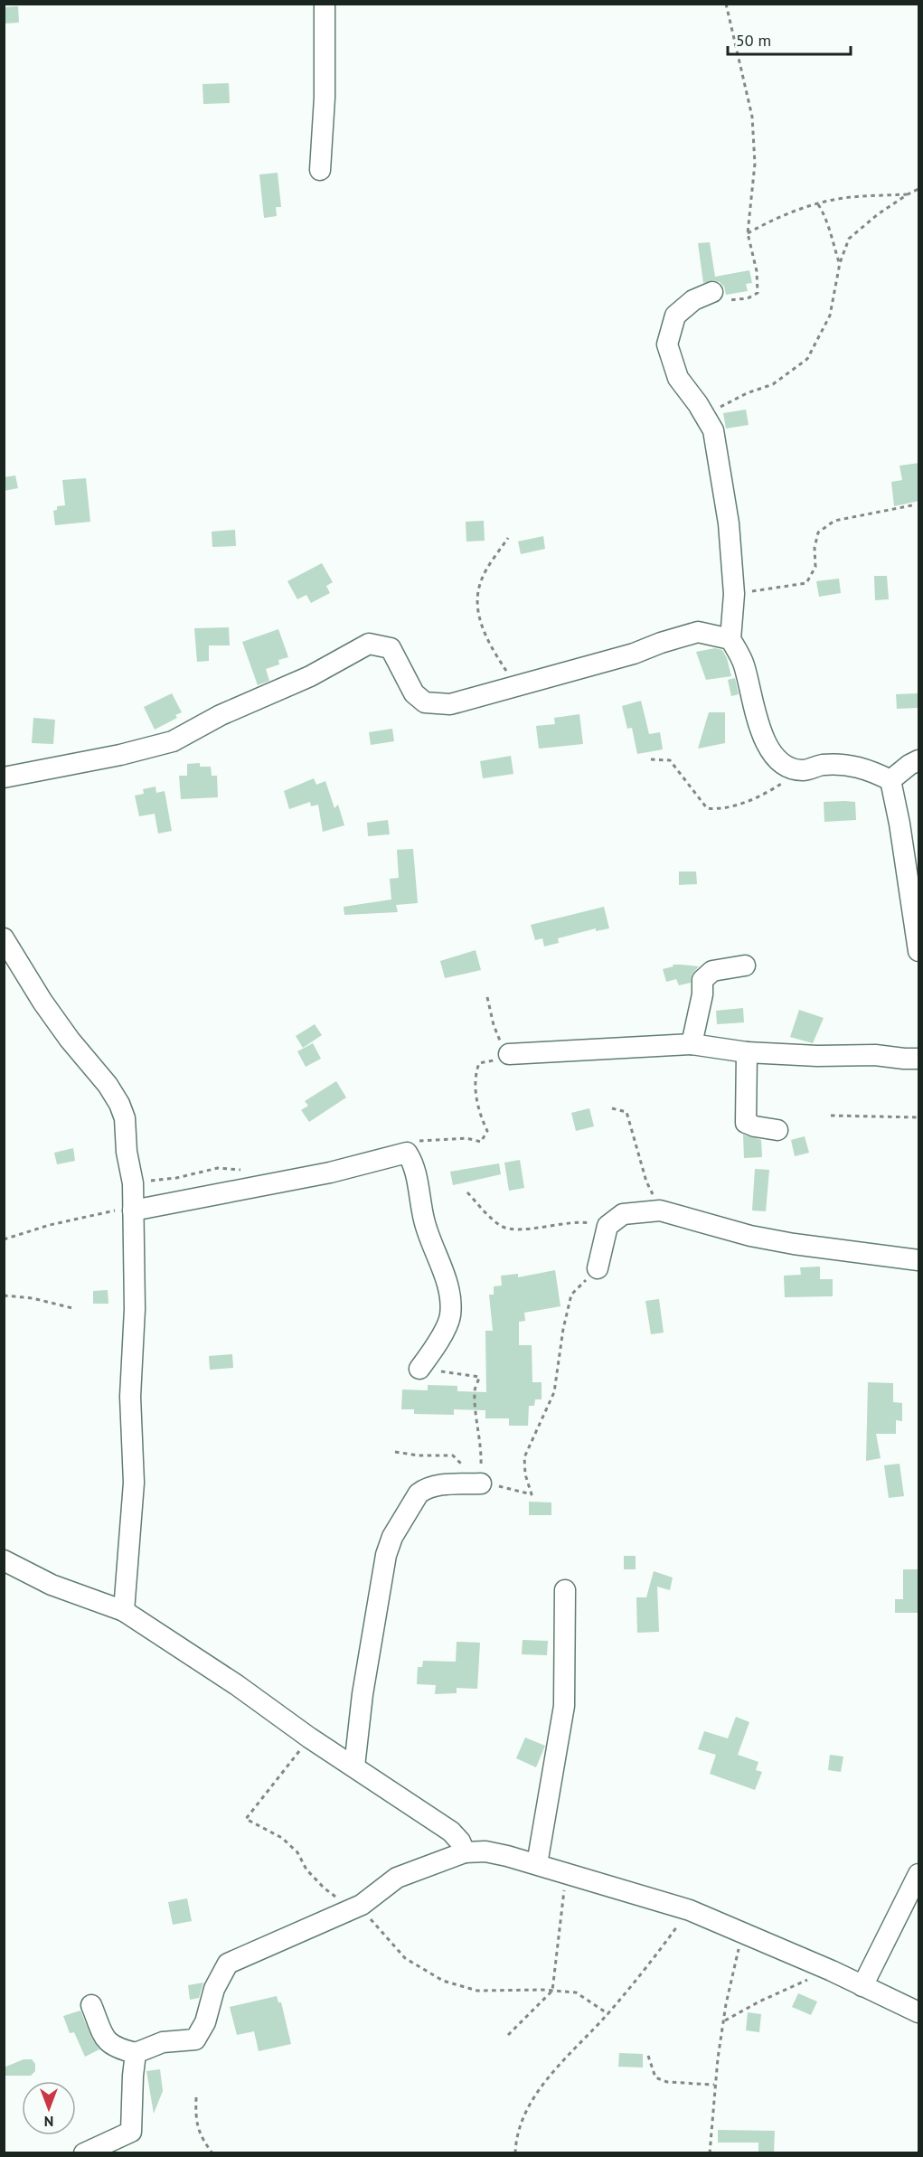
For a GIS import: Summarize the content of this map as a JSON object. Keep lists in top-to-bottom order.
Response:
{
  "scale_bar": "50 m",
  "north": "bottom"
}
